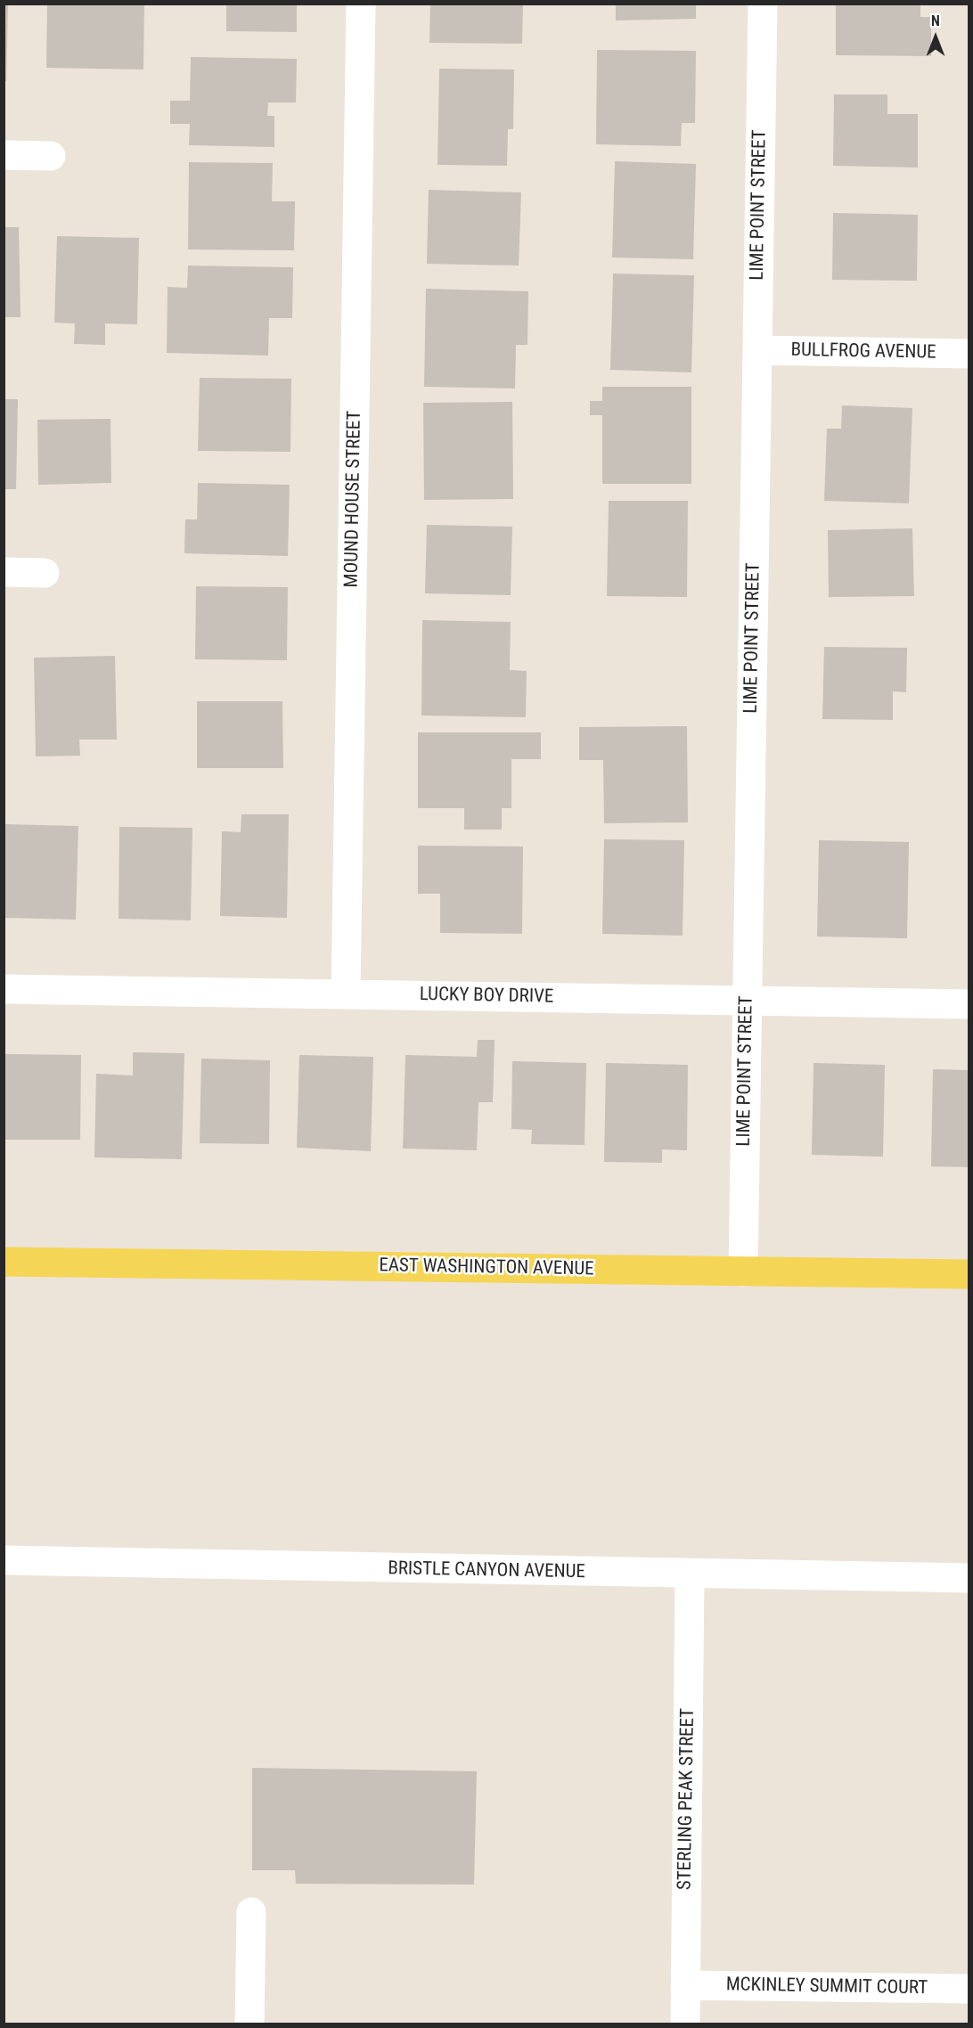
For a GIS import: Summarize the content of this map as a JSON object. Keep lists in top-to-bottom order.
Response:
{
  "streets": {
    "main road": ["EAST WASHINGTON AVENUE"],
    "street": [
      "LIME POINT STREET",
      "BULLFROG AVENUE",
      "MOUND HOUSE STREET",
      "LUCKY BOY DRIVE",
      "BRISTLE CANYON AVENUE",
      "STERLING PEAK STREET",
      "MCKINLEY SUMMIT COURT"
    ]
  },
  "crossings": [
    ["LIME POINT STREET", "BULLFROG AVENUE"],
    ["LIME POINT STREET", "LUCKY BOY DRIVE"],
    ["LIME POINT STREET", "EAST WASHINGTON AVENUE"],
    ["MOUND HOUSE STREET", "LUCKY BOY DRIVE"],
    ["BRISTLE CANYON AVENUE", "STERLING PEAK STREET"],
    ["STERLING PEAK STREET", "MCKINLEY SUMMIT COURT"]
  ],
  "north": "top"
}
